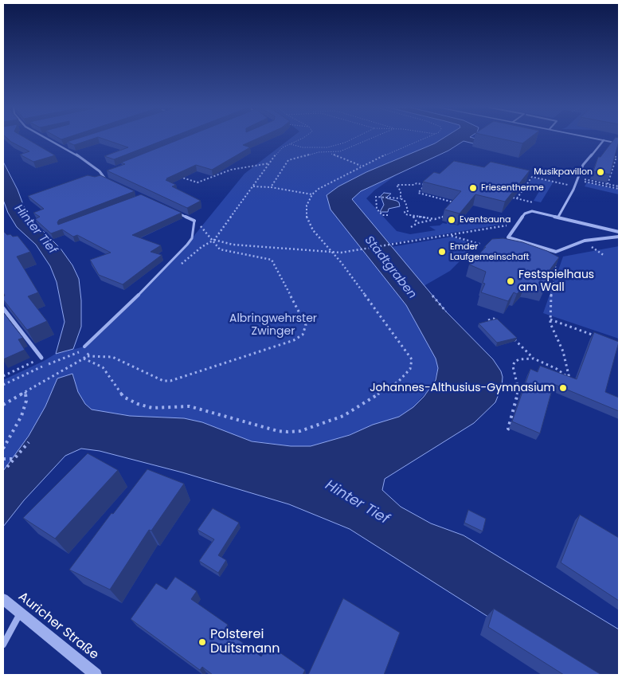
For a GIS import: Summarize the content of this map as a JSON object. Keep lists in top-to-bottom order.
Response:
{
  "streets": {
    "street": ["Auricher Straße"]
  },
  "water": ["Hinter Tief", "Stadtgraben"],
  "parks": ["Albringwehrster Zwinger"],
  "places": [
    "Musikpavillon",
    "Friesentherme",
    "Eventsauna",
    "Emder Laufgemeinschaft",
    "Festspielhaus am Wall",
    "Johannes-Althusius-Gymnasium",
    "Polsterei Duitsmann"
  ]
}
